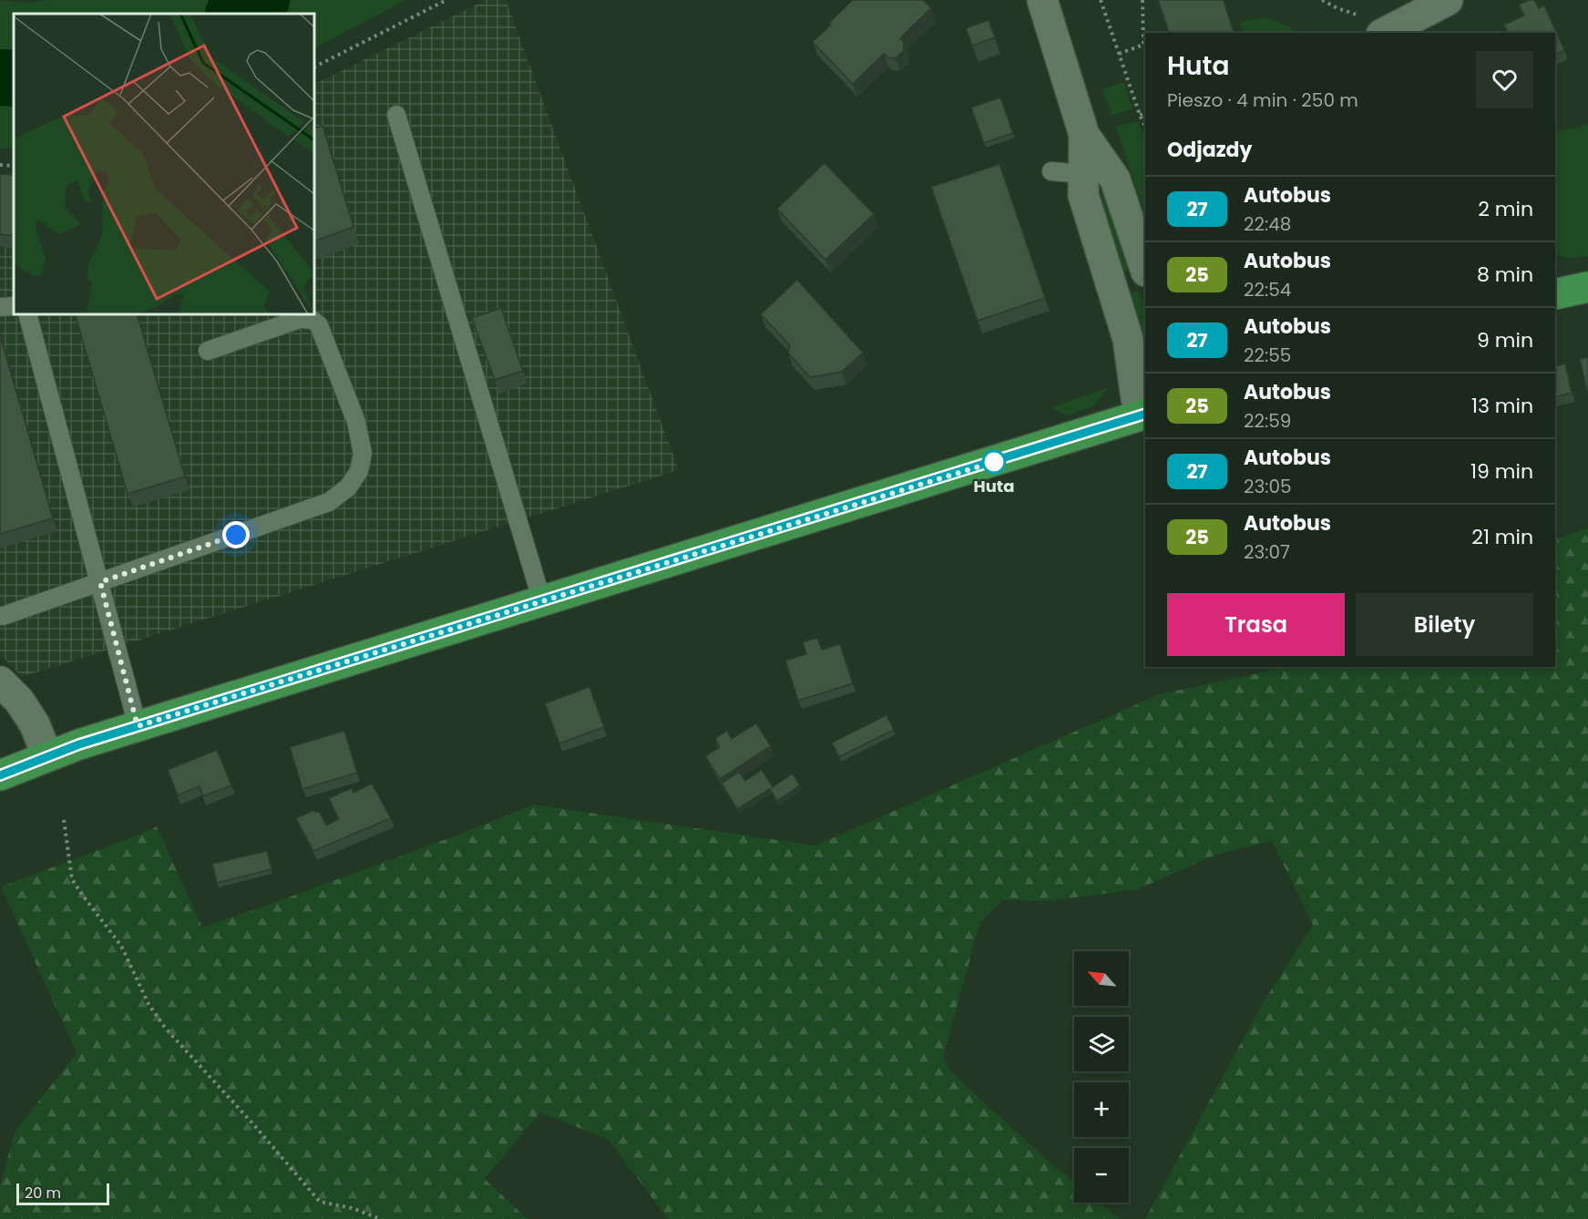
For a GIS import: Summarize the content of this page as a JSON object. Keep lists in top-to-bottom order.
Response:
{
  "places": ["Huta"],
  "lines": ["bus line 27"],
  "scale_bar": "20 m",
  "north": "top left",
  "page": {
    "heading": [
      ["Huta", "Pieszo · 4 min · 250 m"],
      "Odjazdy"
    ],
    "list": [
      {
        "mark": "27",
        "name": "Autobus",
        "note": "22:48",
        "value": "2 min"
      },
      {
        "mark": "25",
        "name": "Autobus",
        "note": "22:54",
        "value": "8 min"
      },
      {
        "mark": "27",
        "name": "Autobus",
        "note": "22:55",
        "value": "9 min"
      },
      {
        "mark": "25",
        "name": "Autobus",
        "note": "22:59",
        "value": "13 min"
      },
      {
        "mark": "27",
        "name": "Autobus",
        "note": "23:05",
        "value": "19 min"
      },
      {
        "mark": "25",
        "name": "Autobus",
        "note": "23:07",
        "value": "21 min"
      }
    ],
    "buttons": ["Trasa", "Bilety"],
    "map_buttons": ["+", "−"],
    "scale": "20 m"
  }
}
